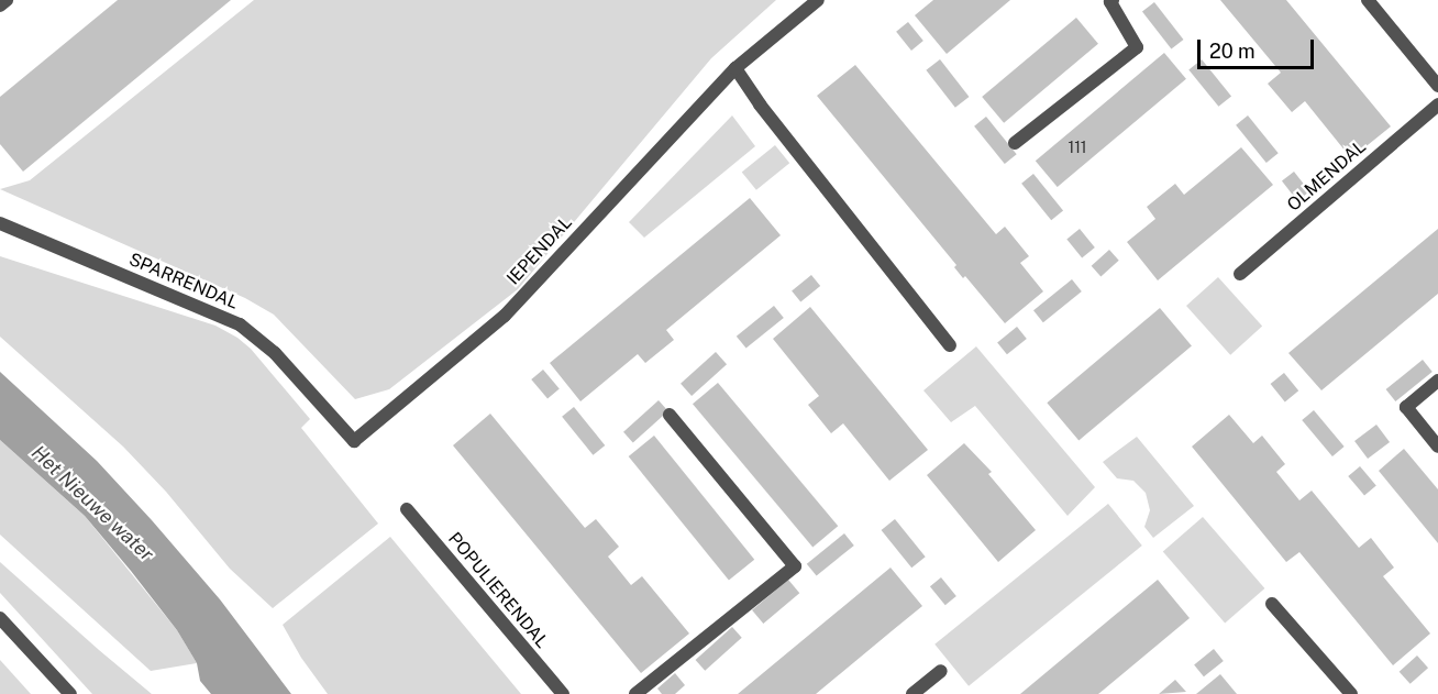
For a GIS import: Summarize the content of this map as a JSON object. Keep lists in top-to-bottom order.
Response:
{
  "streets": {
    "street": [
      "OLMENDAL",
      "IEPENDAL",
      "SPARRENDAL",
      "POPULIERENDAL"
    ]
  },
  "crossings": [
    ["IEPENDAL", "SPARRENDAL"]
  ],
  "water": ["Het Nieuwe water"],
  "house_numbers": ["111"],
  "scale_bar": "20 m"
}
